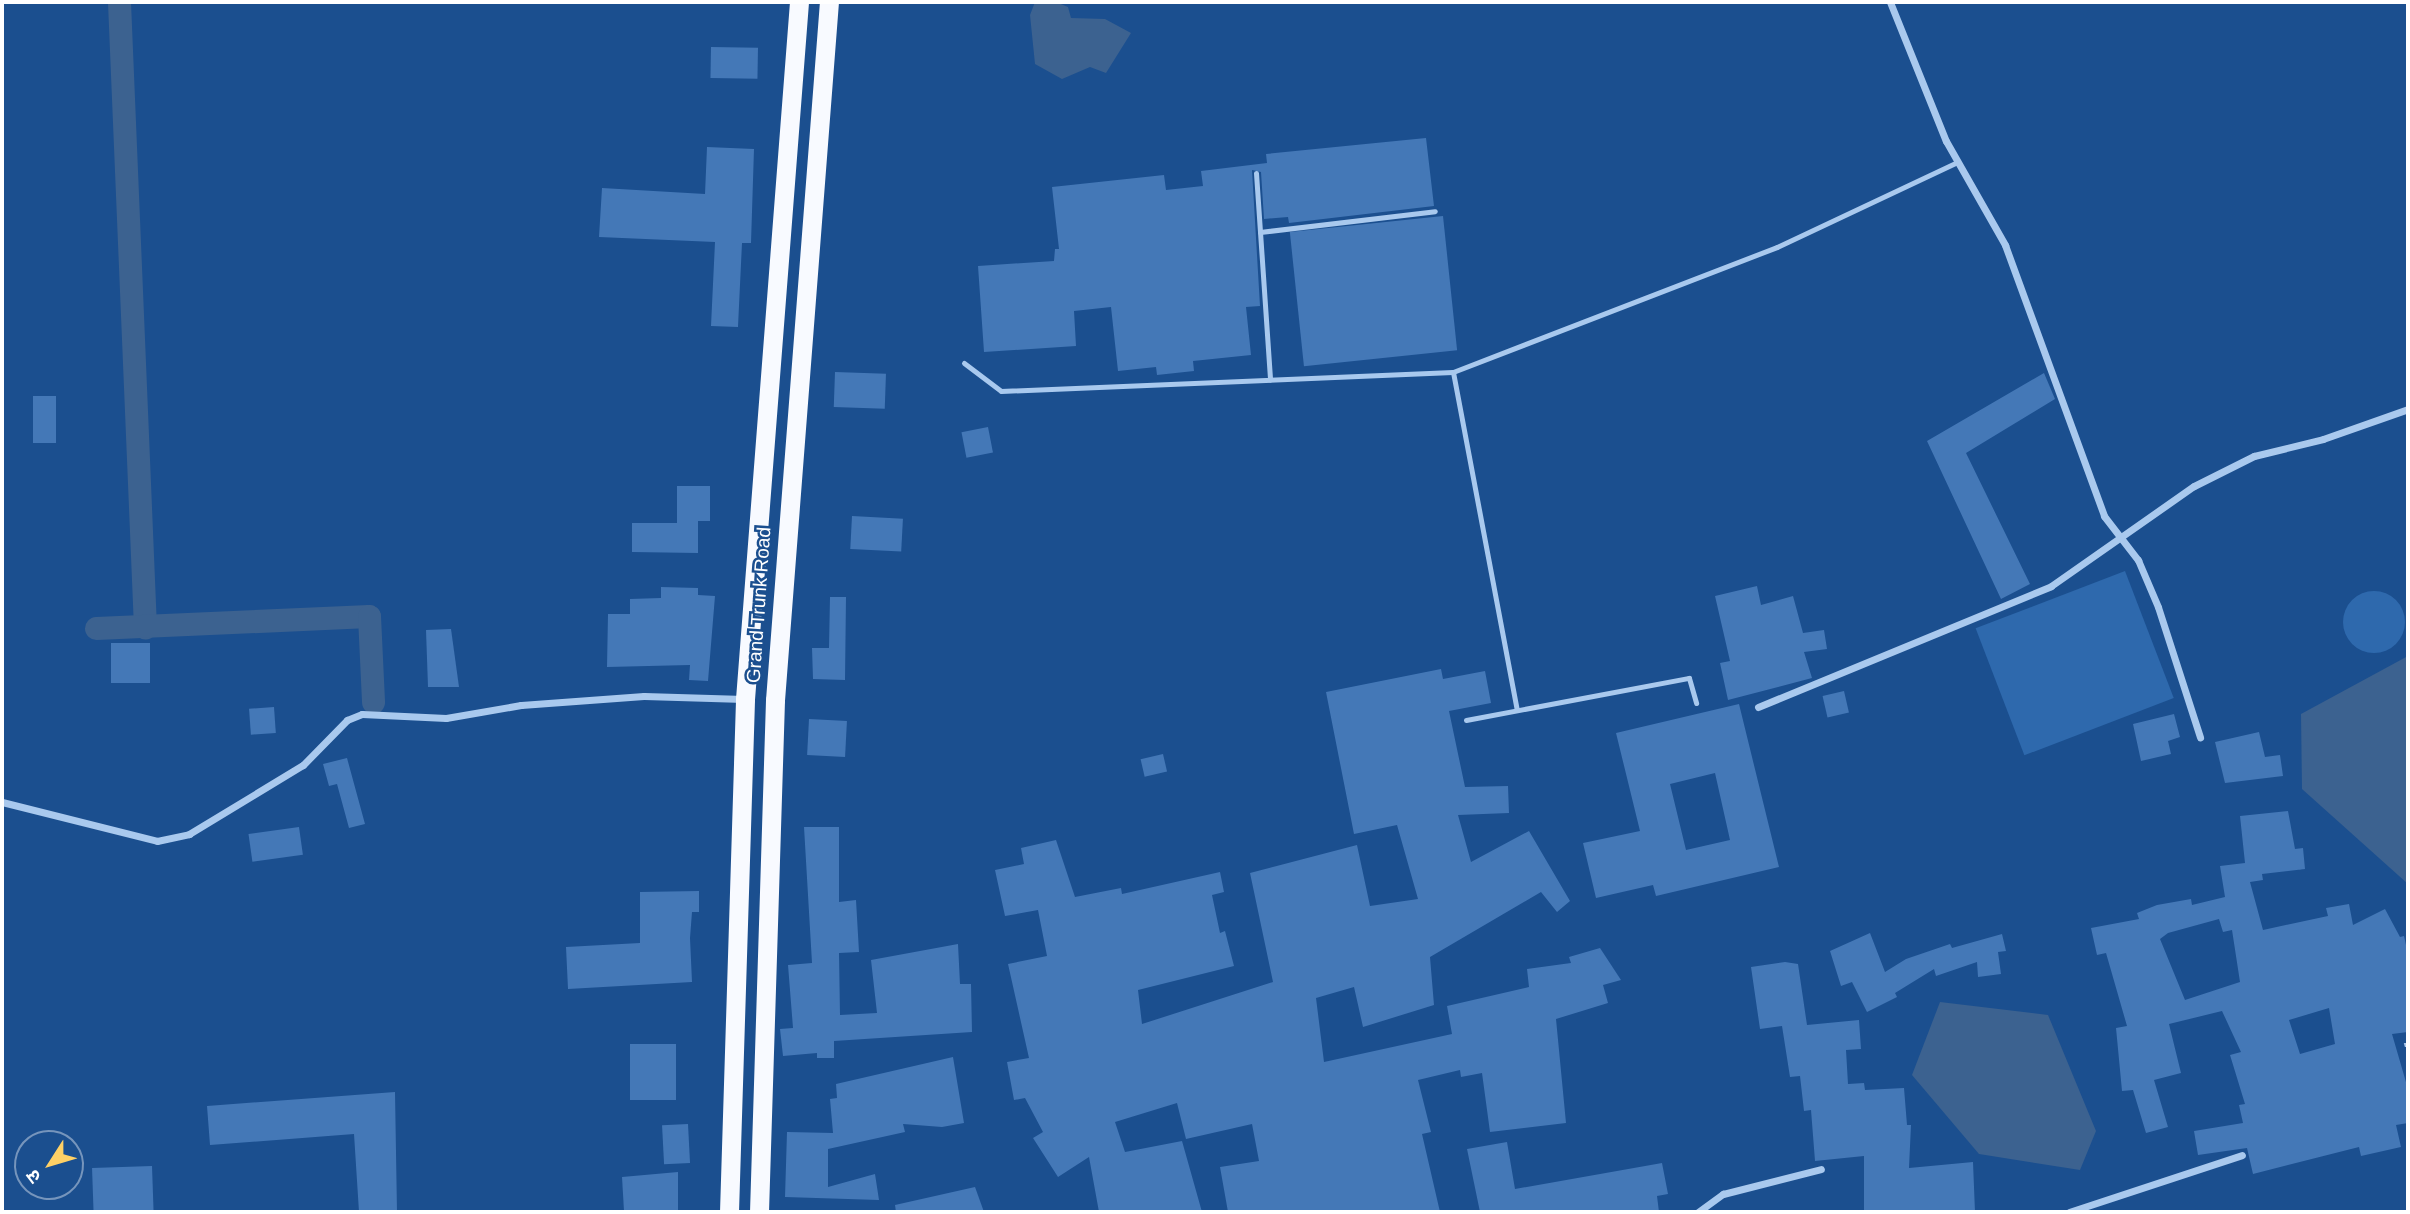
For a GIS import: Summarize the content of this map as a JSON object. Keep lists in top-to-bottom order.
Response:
{
  "streets": {
    "highway": ["Grand Trunk Road"]
  },
  "north": "bottom left"
}
